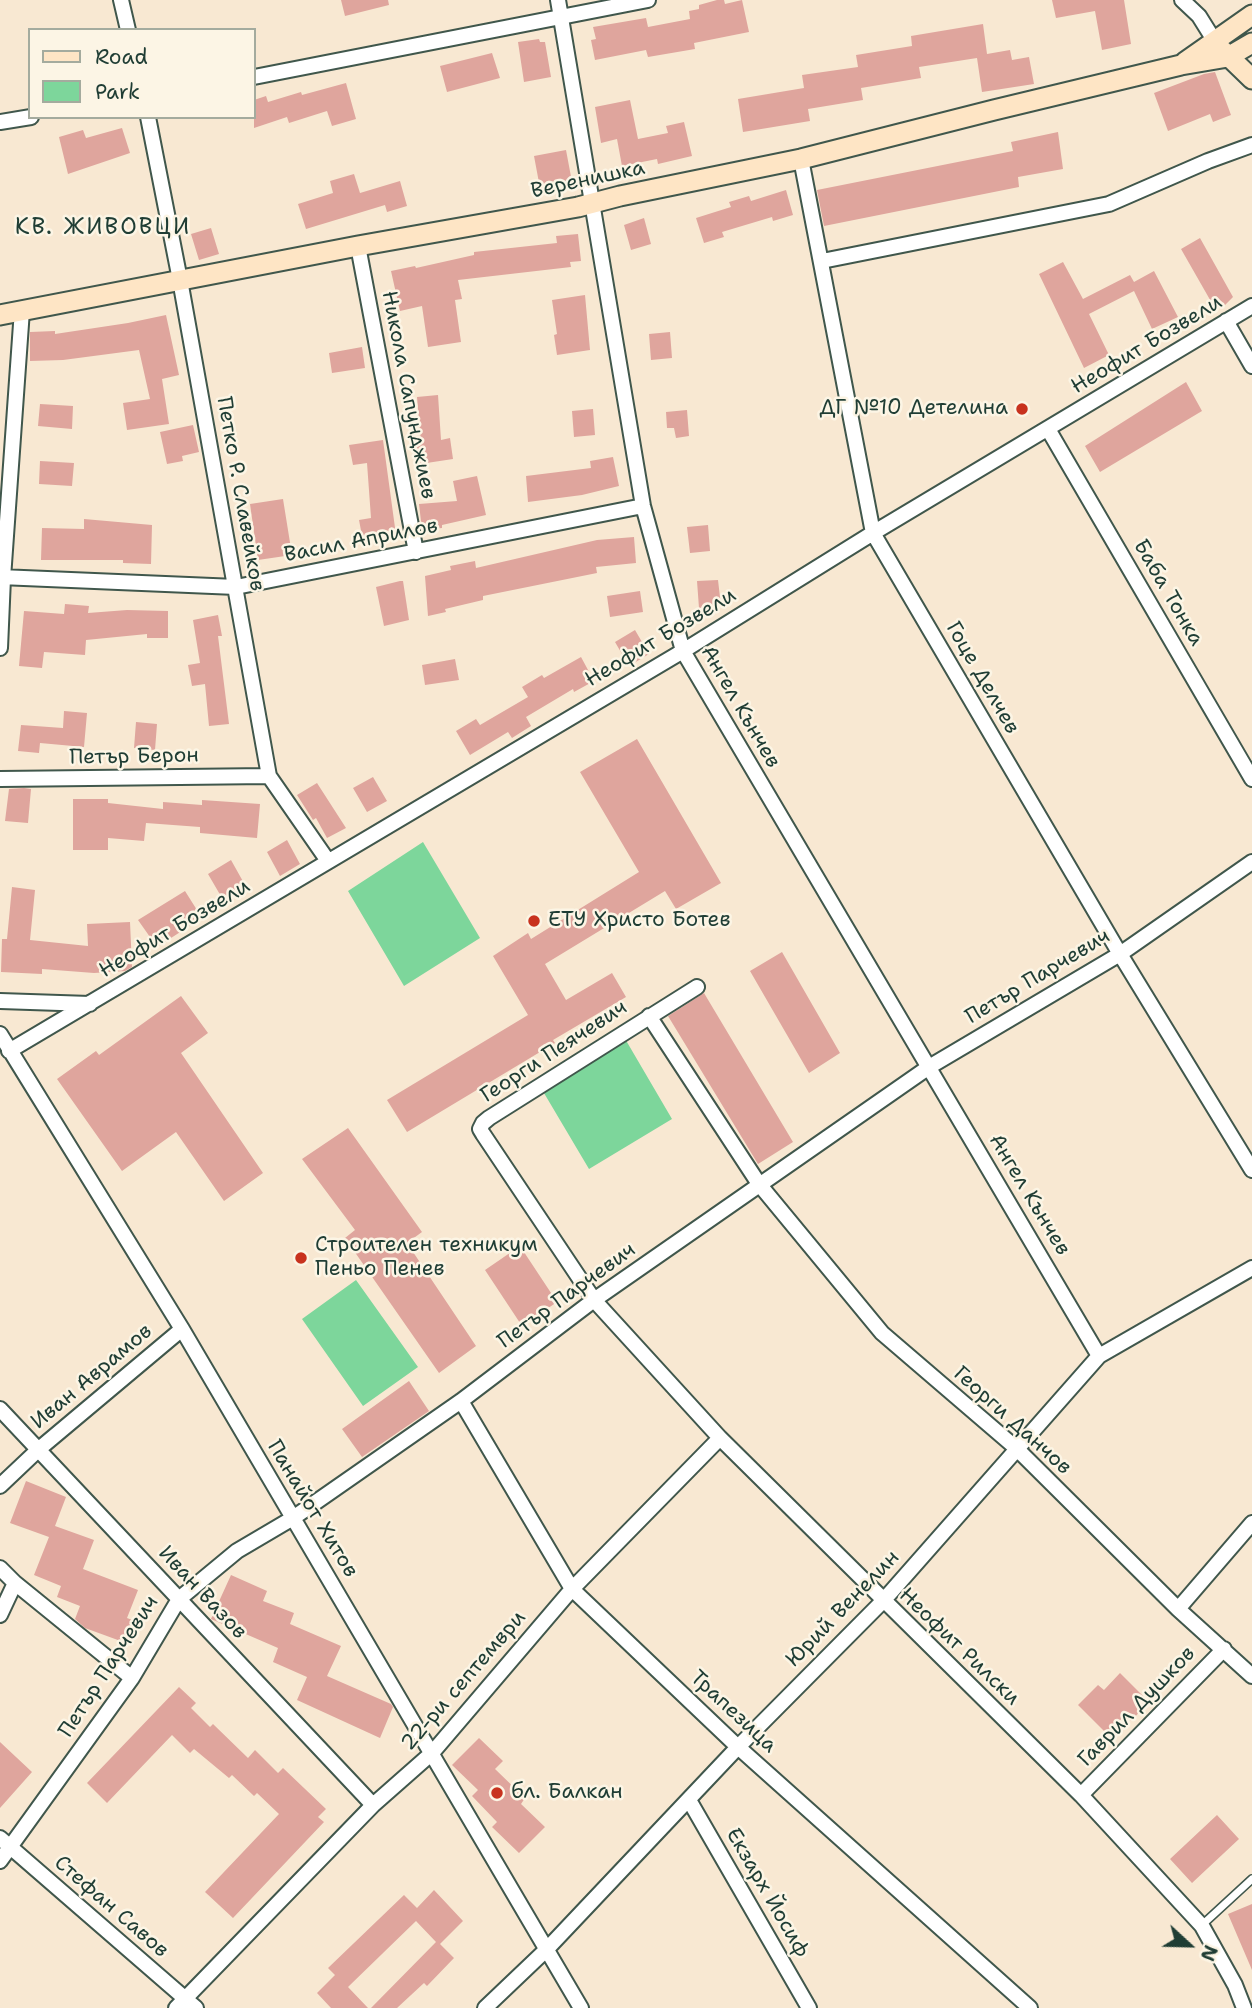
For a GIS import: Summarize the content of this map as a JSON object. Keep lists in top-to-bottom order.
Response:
{
  "streets": {
    "main road": ["Веренишка"],
    "street": [
      "Неофит Бозвели",
      "Никола Сапунджиев",
      "Петко Р. Славейков",
      "Васил Априлов",
      "Баба Тонка",
      "Гоце Делчев",
      "Ангел Кънчев",
      "Петър Берон",
      "Петър Парчевич",
      "Георги Пеячевич",
      "Иван Аврамов",
      "Георги Данчов",
      "Панайот Хитов",
      "Иван Вазов",
      "Юрий Венелин",
      "Неофит Рилски",
      "22-ри септември",
      "Гаврил Душков",
      "Трапезица",
      "Екзарх Йосиф",
      "Стефан Савов"
    ]
  },
  "crossings": [
    ["Веренишка", "Никола Сапунджиев"],
    ["Веренишка", "Петко Р. Славейков"],
    ["Веренишка", "Гоце Делчев"],
    ["Веренишка", "Ангел Кънчев"],
    ["Неофит Бозвели", "Петко Р. Славейков"],
    ["Неофит Бозвели", "Баба Тонка"],
    ["Неофит Бозвели", "Гоце Делчев"],
    ["Неофит Бозвели", "Ангел Кънчев"],
    ["Неофит Бозвели", "Панайот Хитов"],
    ["Никола Сапунджиев", "Васил Априлов"],
    ["Петко Р. Славейков", "Васил Априлов"],
    ["Петко Р. Славейков", "Петър Берон"],
    ["Васил Априлов", "Ангел Кънчев"],
    ["Гоце Делчев", "Петър Парчевич"],
    ["Ангел Кънчев", "Петър Парчевич"],
    ["Ангел Кънчев", "Юрий Венелин"],
    ["Петър Парчевич", "Георги Пеячевич"],
    ["Петър Парчевич", "Георги Данчов"],
    ["Петър Парчевич", "Панайот Хитов"],
    ["Петър Парчевич", "Иван Вазов"],
    ["Петър Парчевич", "Неофит Рилски"],
    ["Петър Парчевич", "Трапезица"],
    ["Петър Парчевич", "Стефан Савов"],
    ["Георги Пеячевич", "Георги Данчов"],
    ["Георги Пеячевич", "Неофит Рилски"],
    ["Иван Аврамов", "Панайот Хитов"],
    ["Иван Аврамов", "Иван Вазов"],
    ["Георги Данчов", "Юрий Венелин"],
    ["Георги Данчов", "Гаврил Душков"],
    ["Панайот Хитов", "Юрий Венелин"],
    ["Панайот Хитов", "22-ри септември"],
    ["Иван Вазов", "22-ри септември"],
    ["Юрий Венелин", "Неофит Рилски"],
    ["Юрий Венелин", "Трапезица"],
    ["Юрий Венелин", "Екзарх Йосиф"],
    ["Неофит Рилски", "22-ри септември"],
    ["Неофит Рилски", "Гаврил Душков"],
    ["22-ри септември", "Трапезица"],
    ["22-ри септември", "Стефан Савов"]
  ],
  "districts": ["КВ. ЖИВОВЦИ"],
  "places": [
    "ДГ №10 Детелина",
    "ЕТУ Христо Ботев",
    "Строителен техникум Пеньо Пенев",
    "бл. Балкан"
  ],
  "legend": ["Road", "Park"],
  "north": "right"
}
